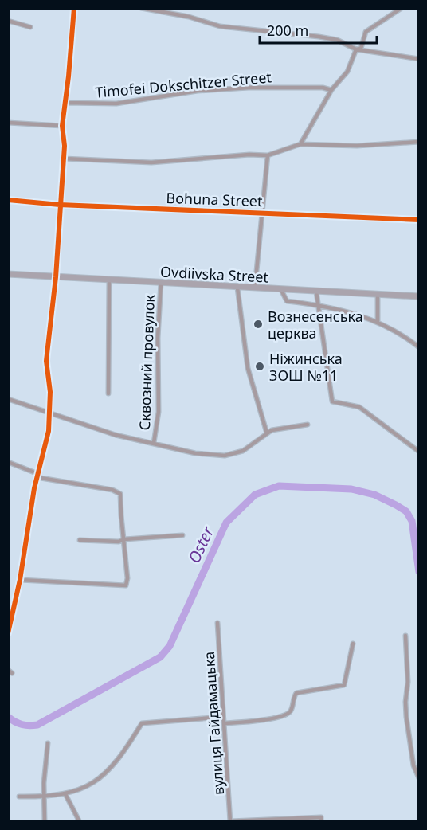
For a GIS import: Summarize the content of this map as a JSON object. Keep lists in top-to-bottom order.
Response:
{
  "streets": {
    "main road": ["Ovdiivska Street"],
    "street": [
      "Timofei Dokschitzer Street",
      "Bohuna Street",
      "Сквозний провулок",
      "вулиця Гайдамацька"
    ]
  },
  "crossings": [
    ["Ovdiivska Street", "Сквозний провулок"]
  ],
  "water": ["Oster"],
  "places": ["Вознесенська церква", "Ніжинська ЗОШ №11"],
  "scale_bar": "200 m"
}
